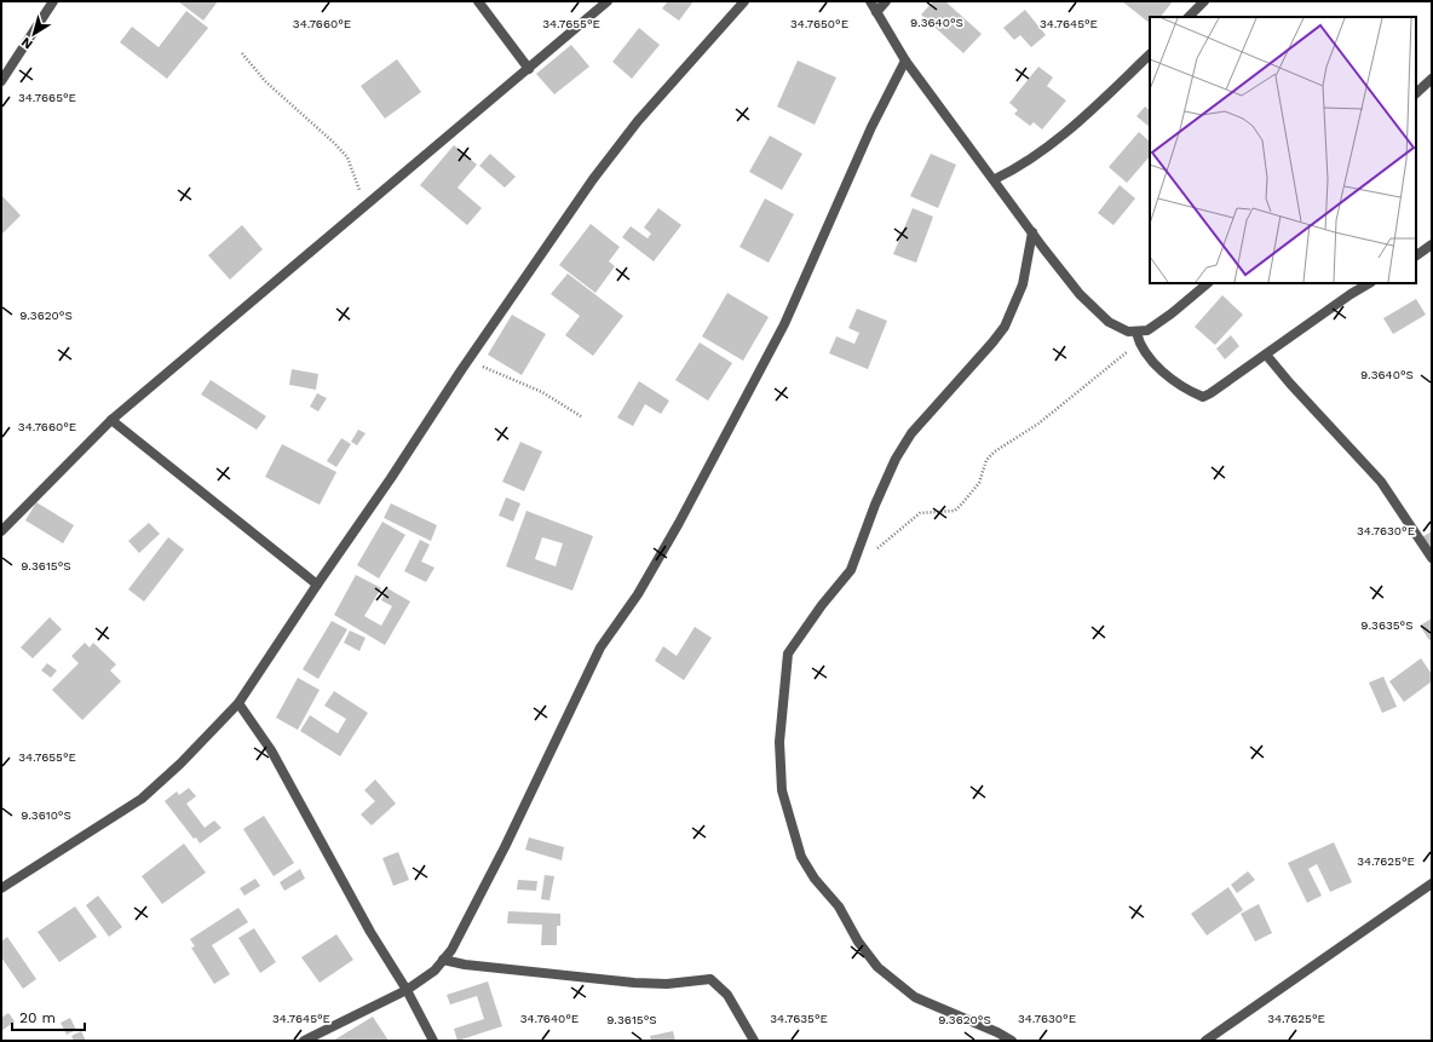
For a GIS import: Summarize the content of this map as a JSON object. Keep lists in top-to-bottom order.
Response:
{
  "scale_bar": "20 m",
  "north": "bottom left",
  "coordinates": [
    "9.3640°S",
    "34.7660°E",
    "34.7655°E",
    "34.7650°E",
    "34.7645°E",
    "34.7665°E",
    "9.3620°S",
    "34.7630°E",
    "9.3615°S",
    "9.3635°S",
    "9.3610°S",
    "34.7625°E",
    "34.7640°E",
    "34.7635°E"
  ]
}
